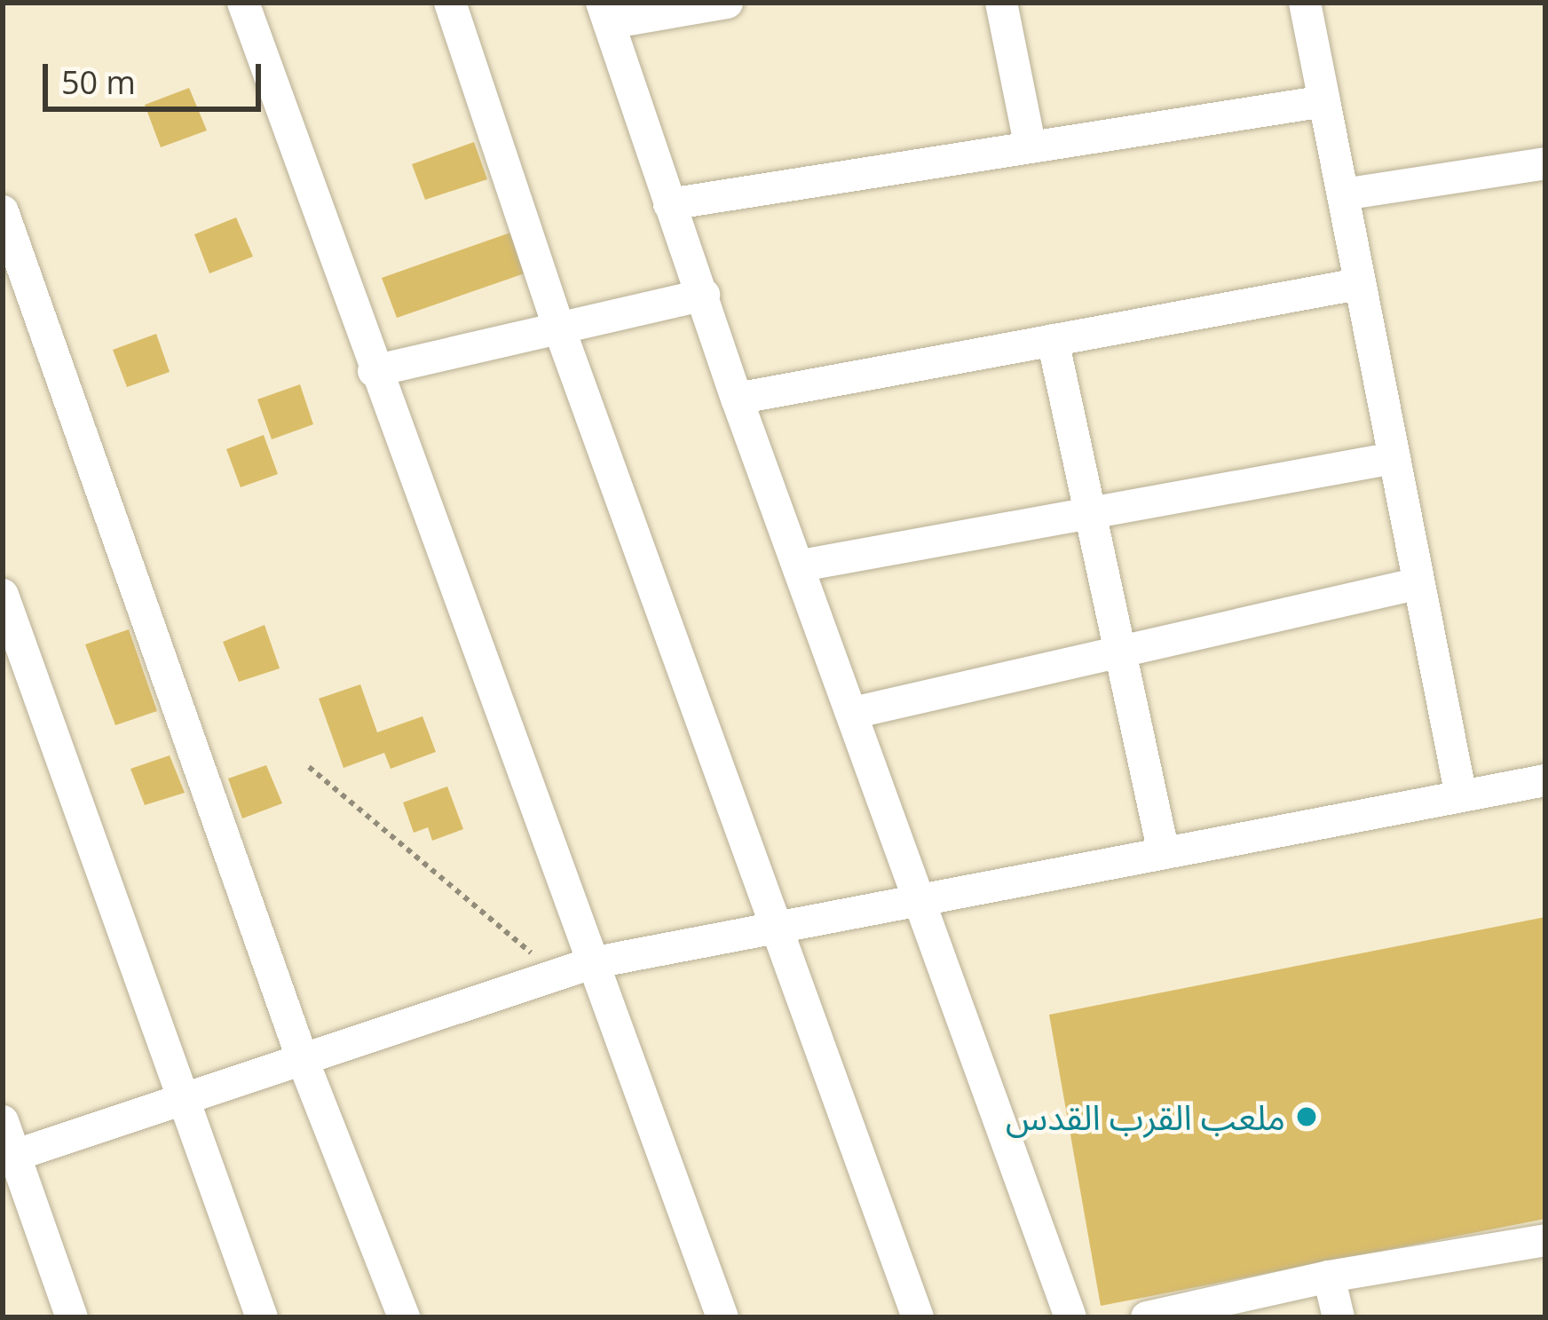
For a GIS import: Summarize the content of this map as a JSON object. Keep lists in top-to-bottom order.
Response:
{
  "places": ["ملعب القرب القدس"],
  "scale_bar": "50 m"
}
